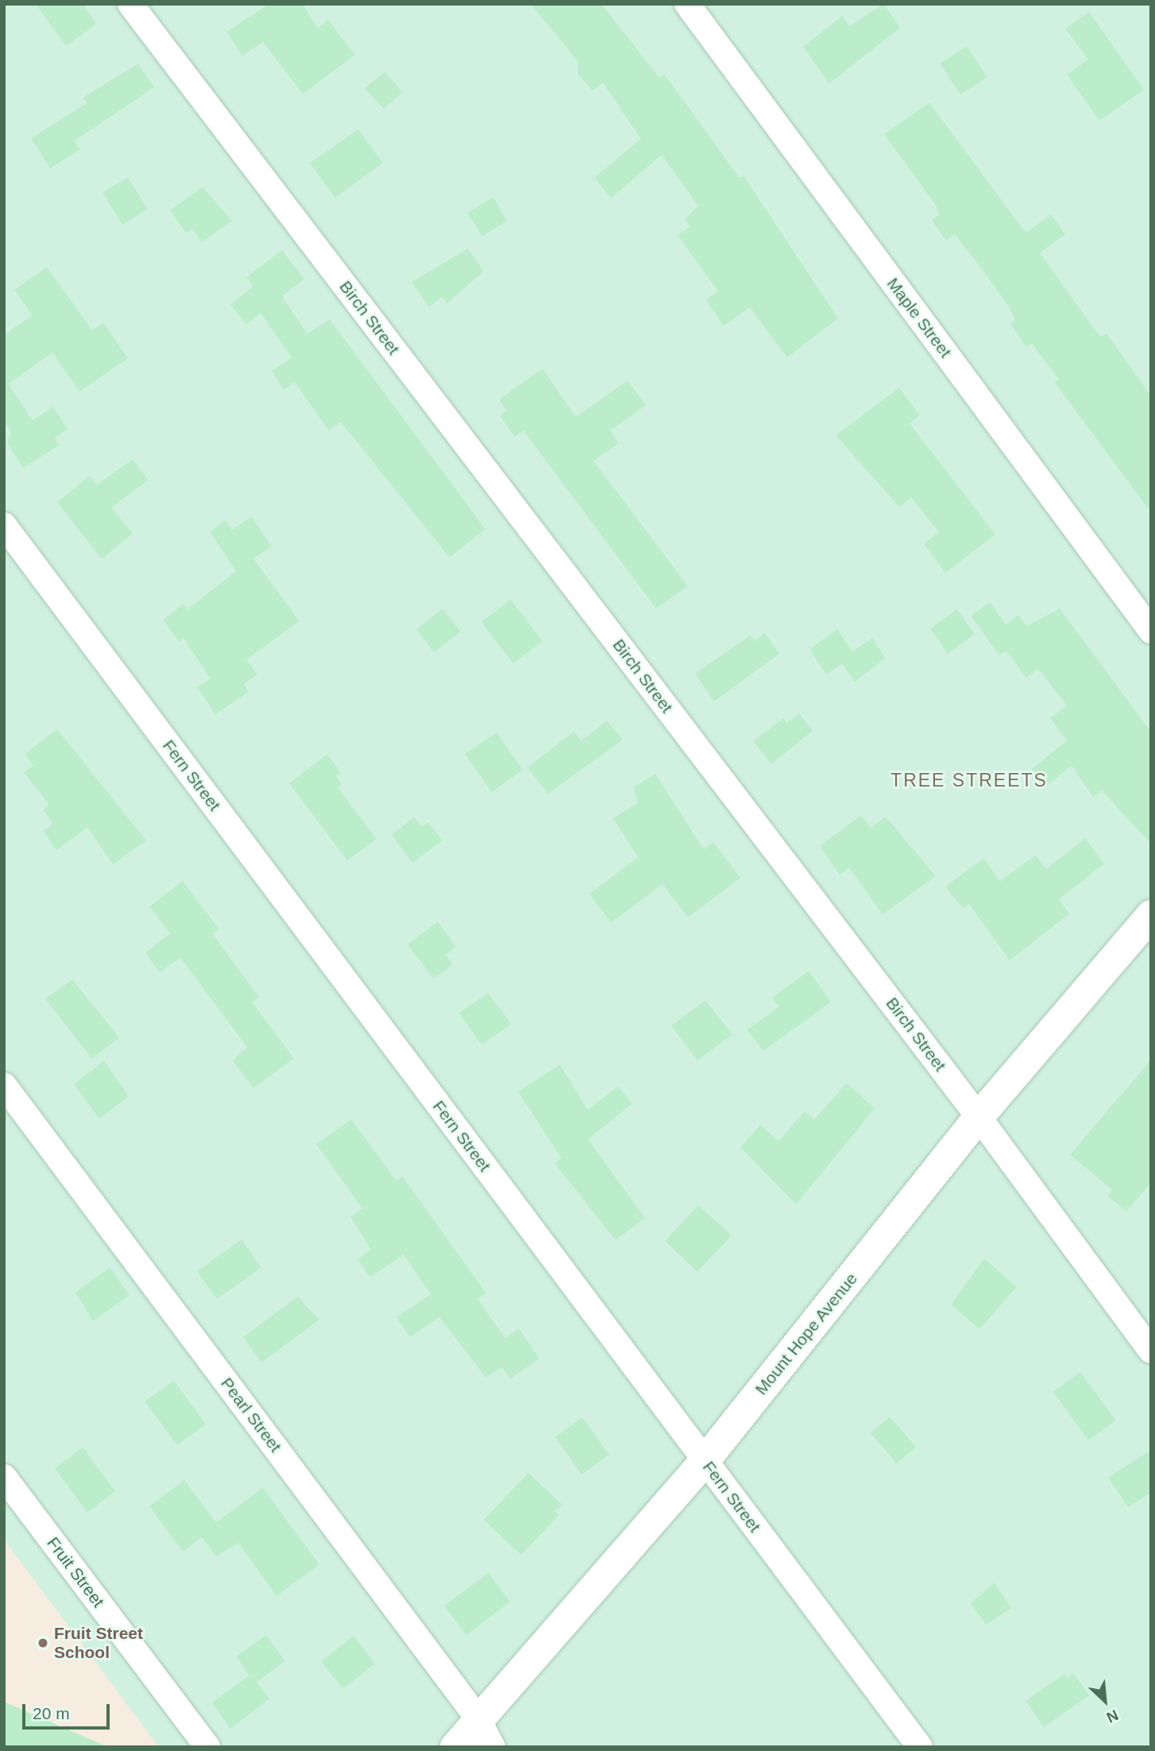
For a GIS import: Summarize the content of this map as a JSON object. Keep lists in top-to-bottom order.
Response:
{
  "streets": {
    "street": [
      "Birch Street",
      "Maple Street",
      "Fern Street",
      "Mount Hope Avenue",
      "Pearl Street",
      "Fruit Street"
    ]
  },
  "crossings": [
    ["Birch Street", "Mount Hope Avenue"],
    ["Fern Street", "Mount Hope Avenue"],
    ["Mount Hope Avenue", "Pearl Street"]
  ],
  "districts": ["TREE STREETS"],
  "places": ["Fruit Street School"],
  "scale_bar": "20 m",
  "north": "bottom right"
}
